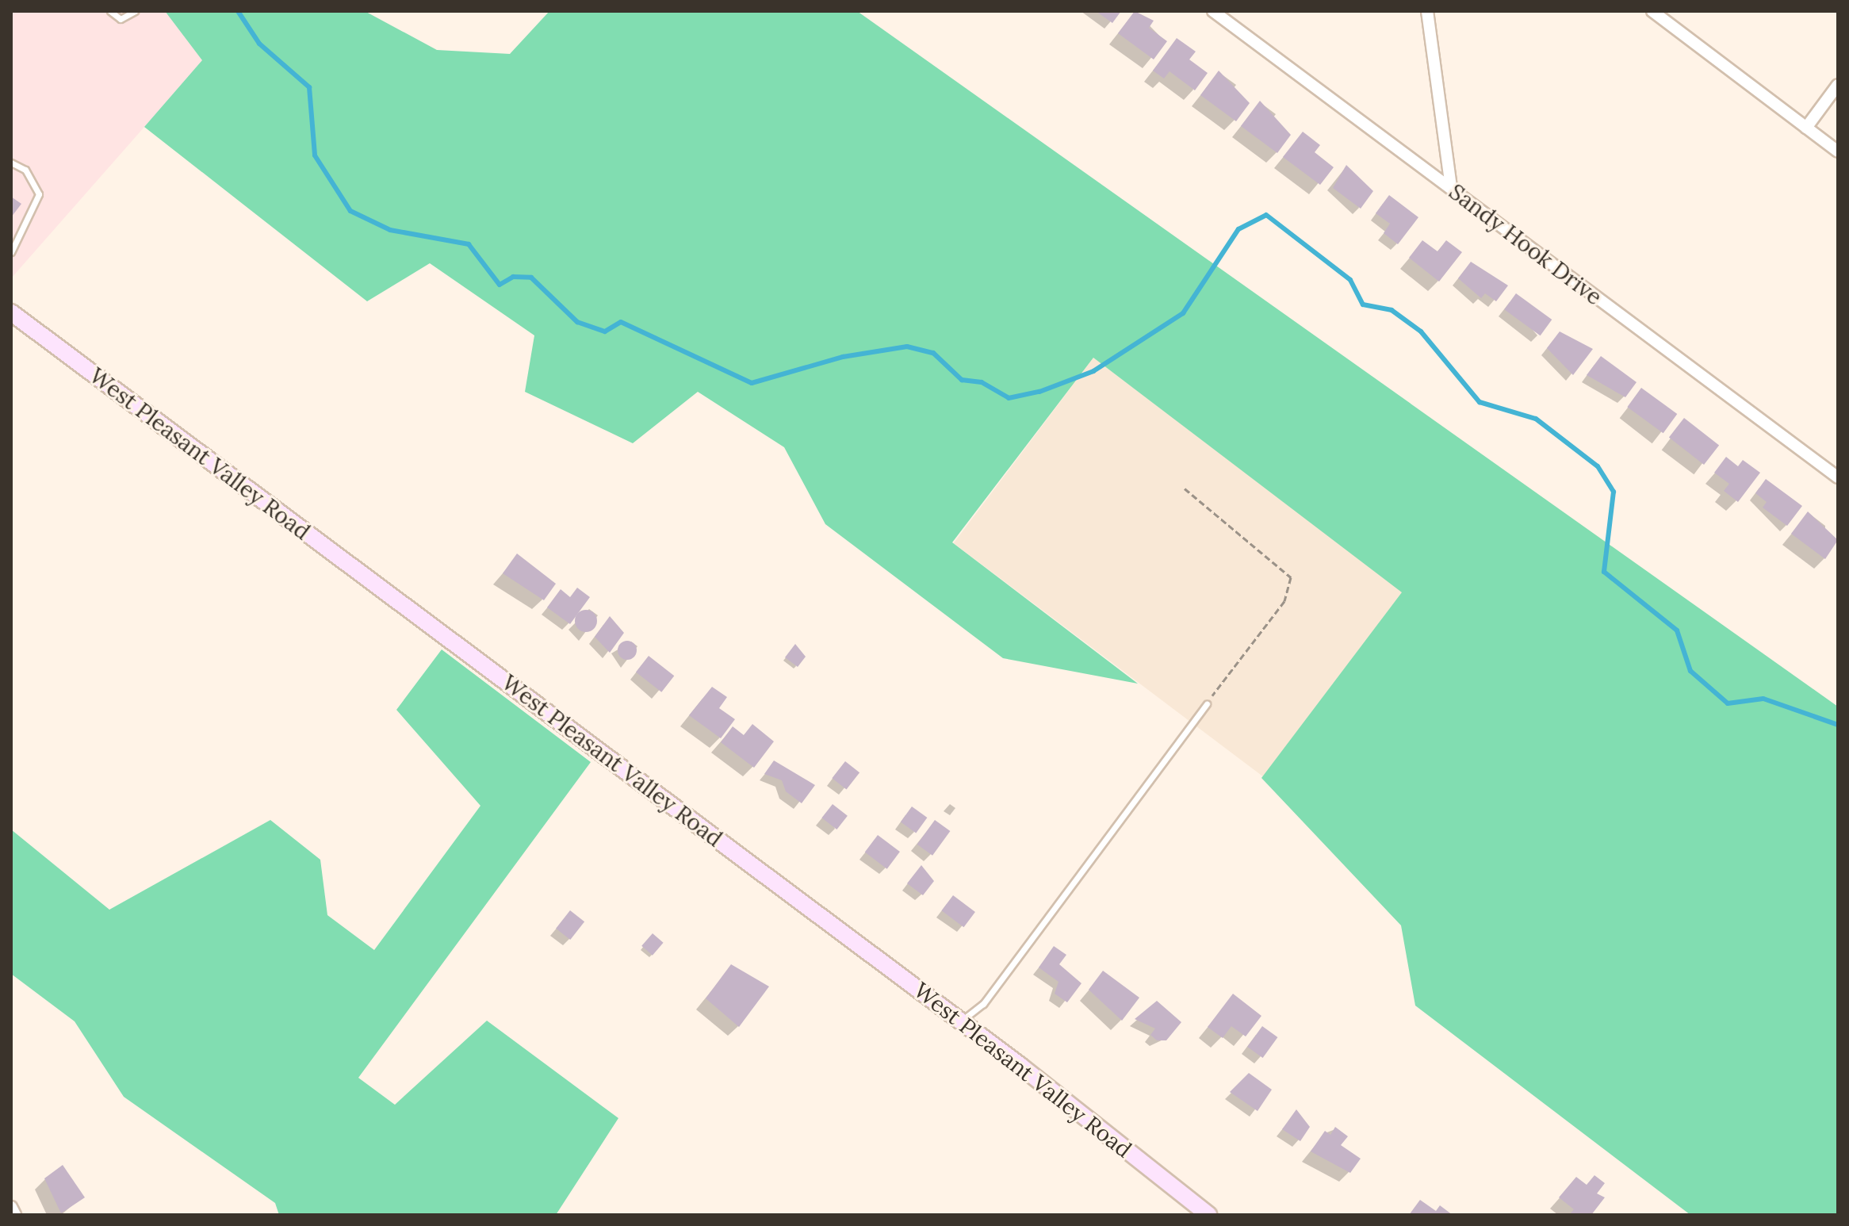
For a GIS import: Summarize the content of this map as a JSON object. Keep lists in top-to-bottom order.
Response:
{
  "streets": {
    "main road": ["West Pleasant Valley Road"],
    "street": ["Sandy Hook Drive"]
  }
}
